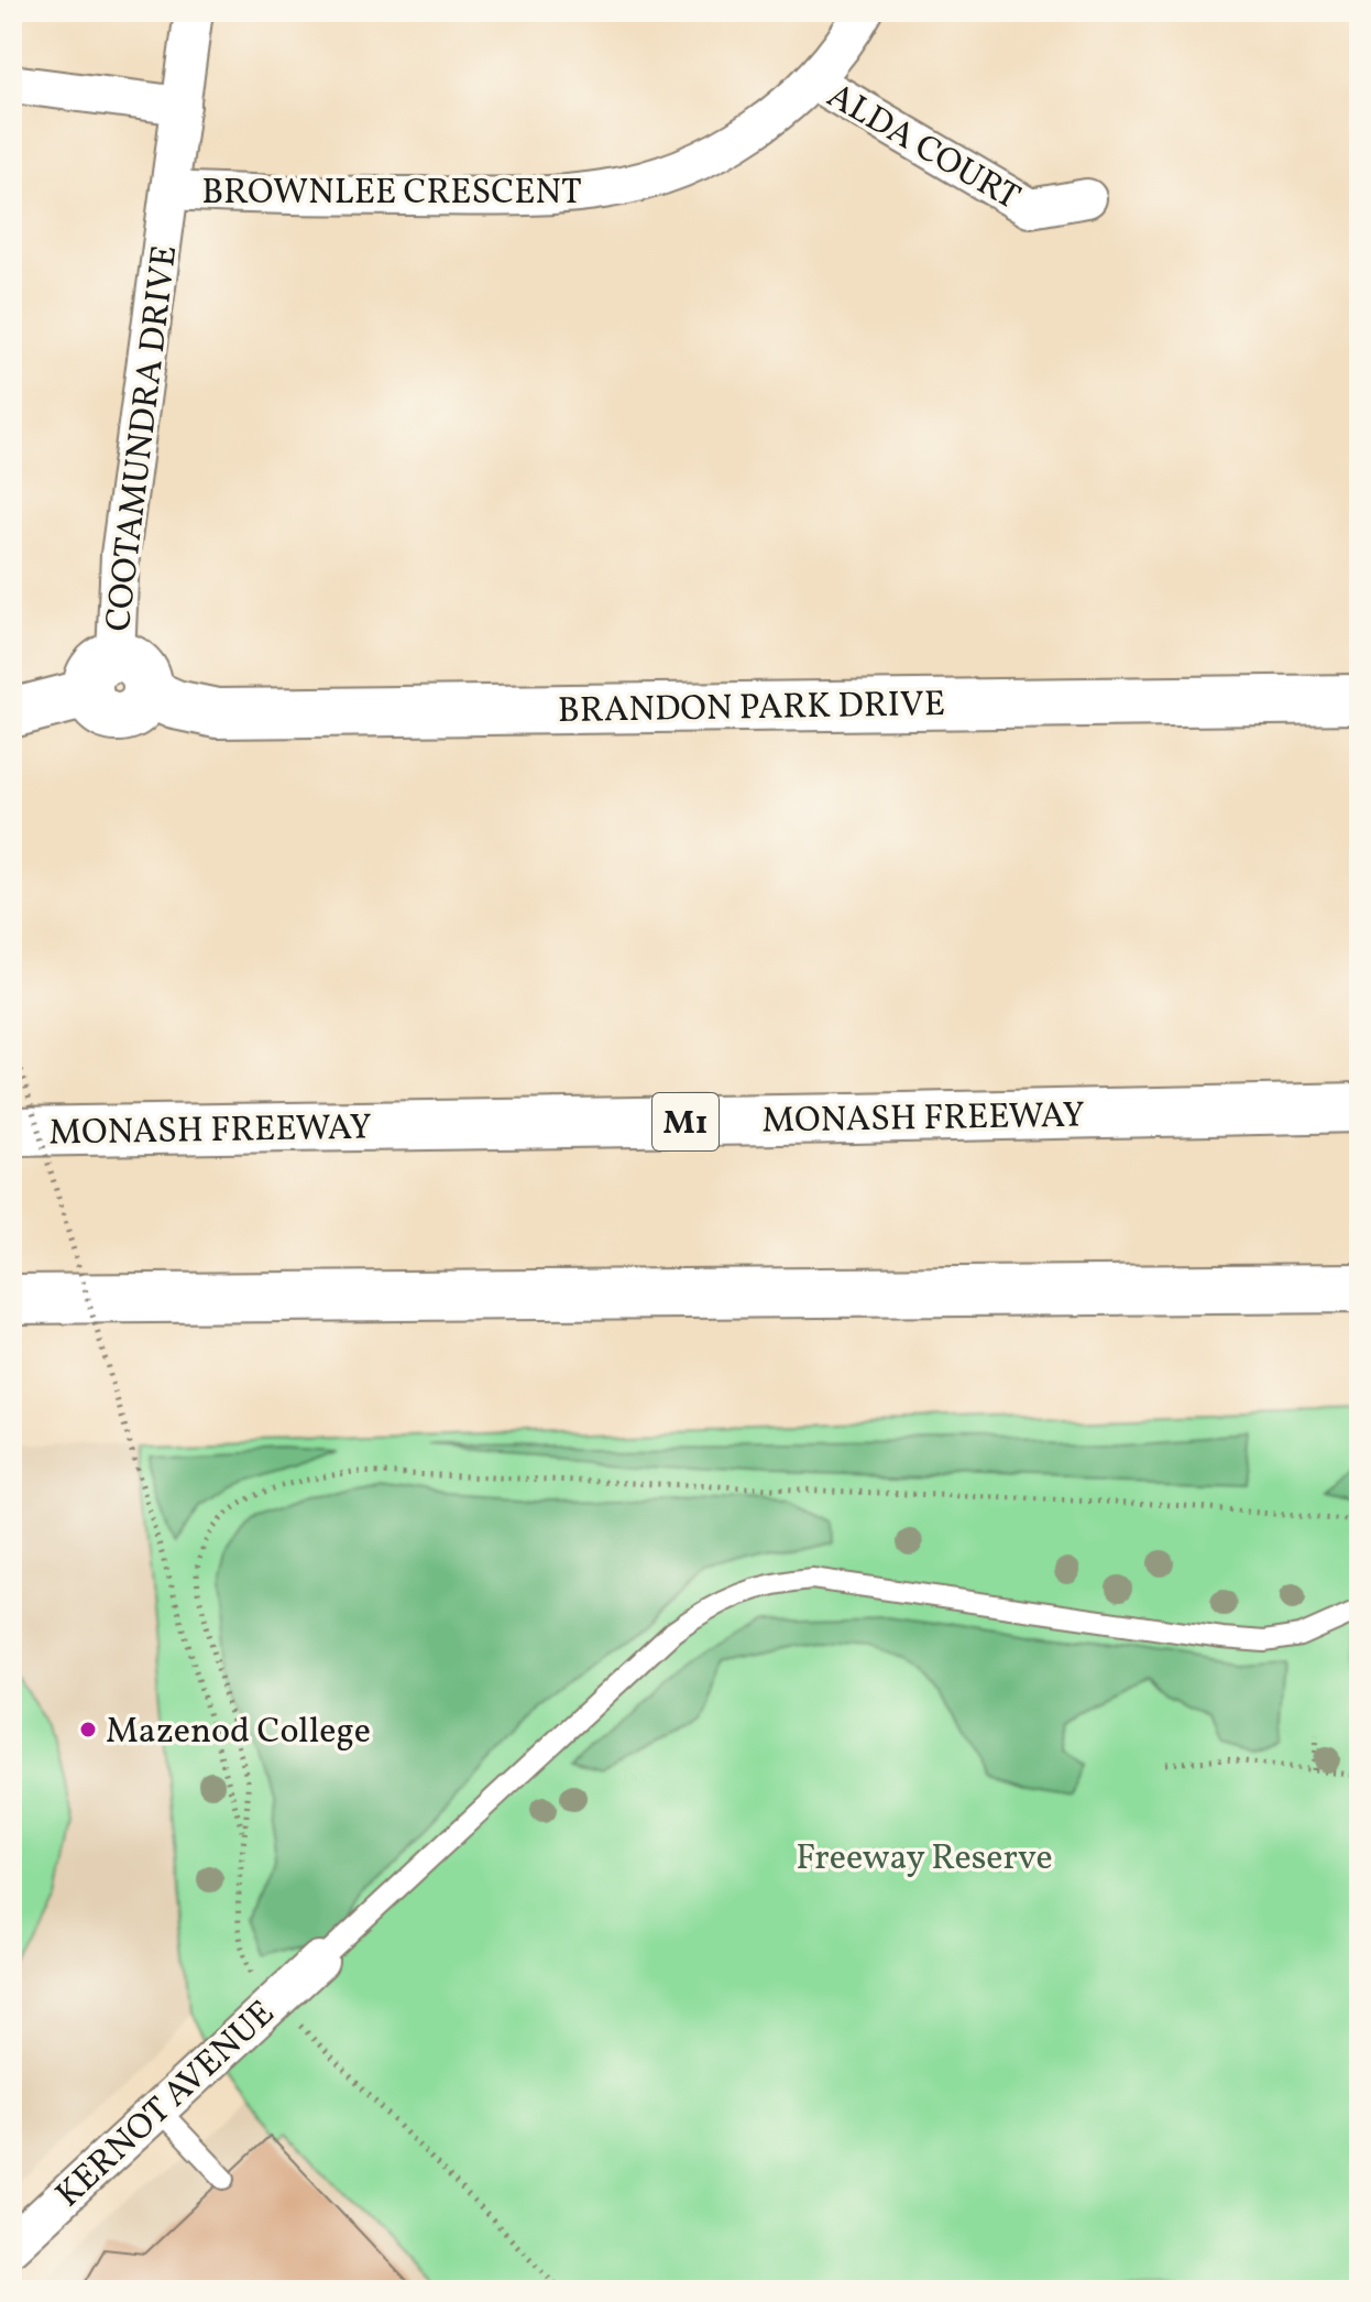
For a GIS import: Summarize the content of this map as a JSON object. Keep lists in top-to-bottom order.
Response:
{
  "streets": {
    "main road": ["BRANDON PARK DRIVE", "MONASH FREEWAY", "M1"],
    "street": [
      "ALDA COURT",
      "BROWNLEE CRESCENT",
      "COOTAMUNDRA DRIVE",
      "KERNOT AVENUE"
    ]
  },
  "crossings": [
    ["ALDA COURT", "BROWNLEE CRESCENT"],
    ["BROWNLEE CRESCENT", "COOTAMUNDRA DRIVE"],
    ["COOTAMUNDRA DRIVE", "BRANDON PARK DRIVE"]
  ],
  "parks": ["Freeway Reserve"],
  "places": ["Mazenod College"]
}
